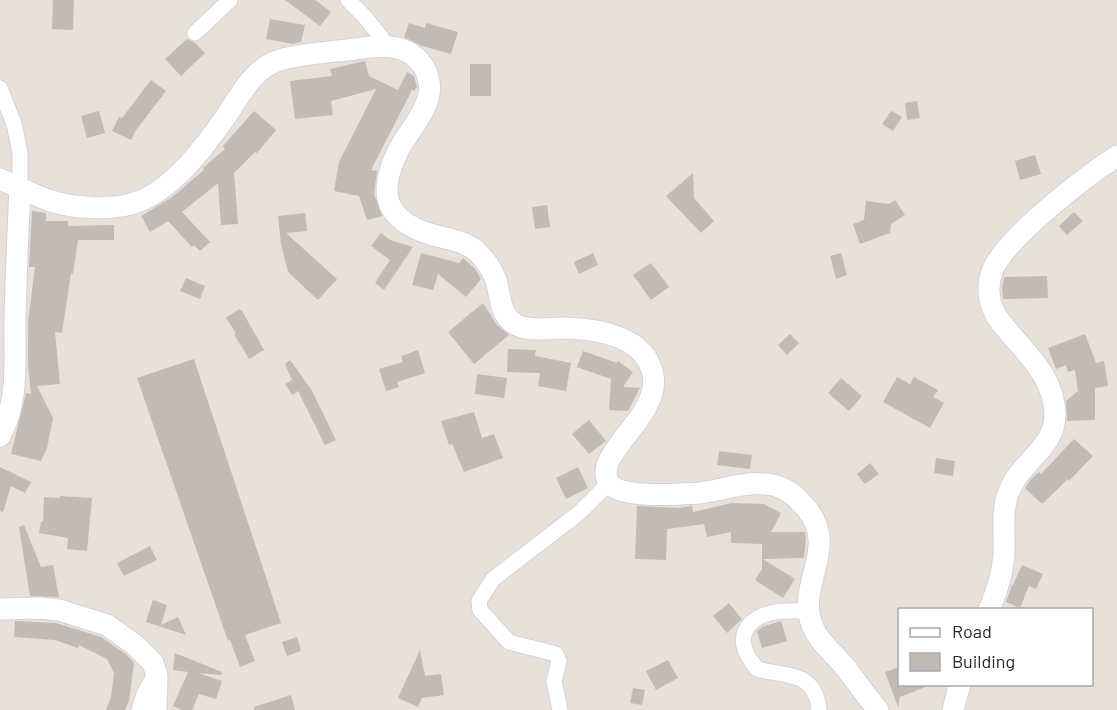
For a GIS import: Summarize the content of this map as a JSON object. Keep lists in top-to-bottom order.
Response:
{
  "legend": ["Road", "Building"]
}
